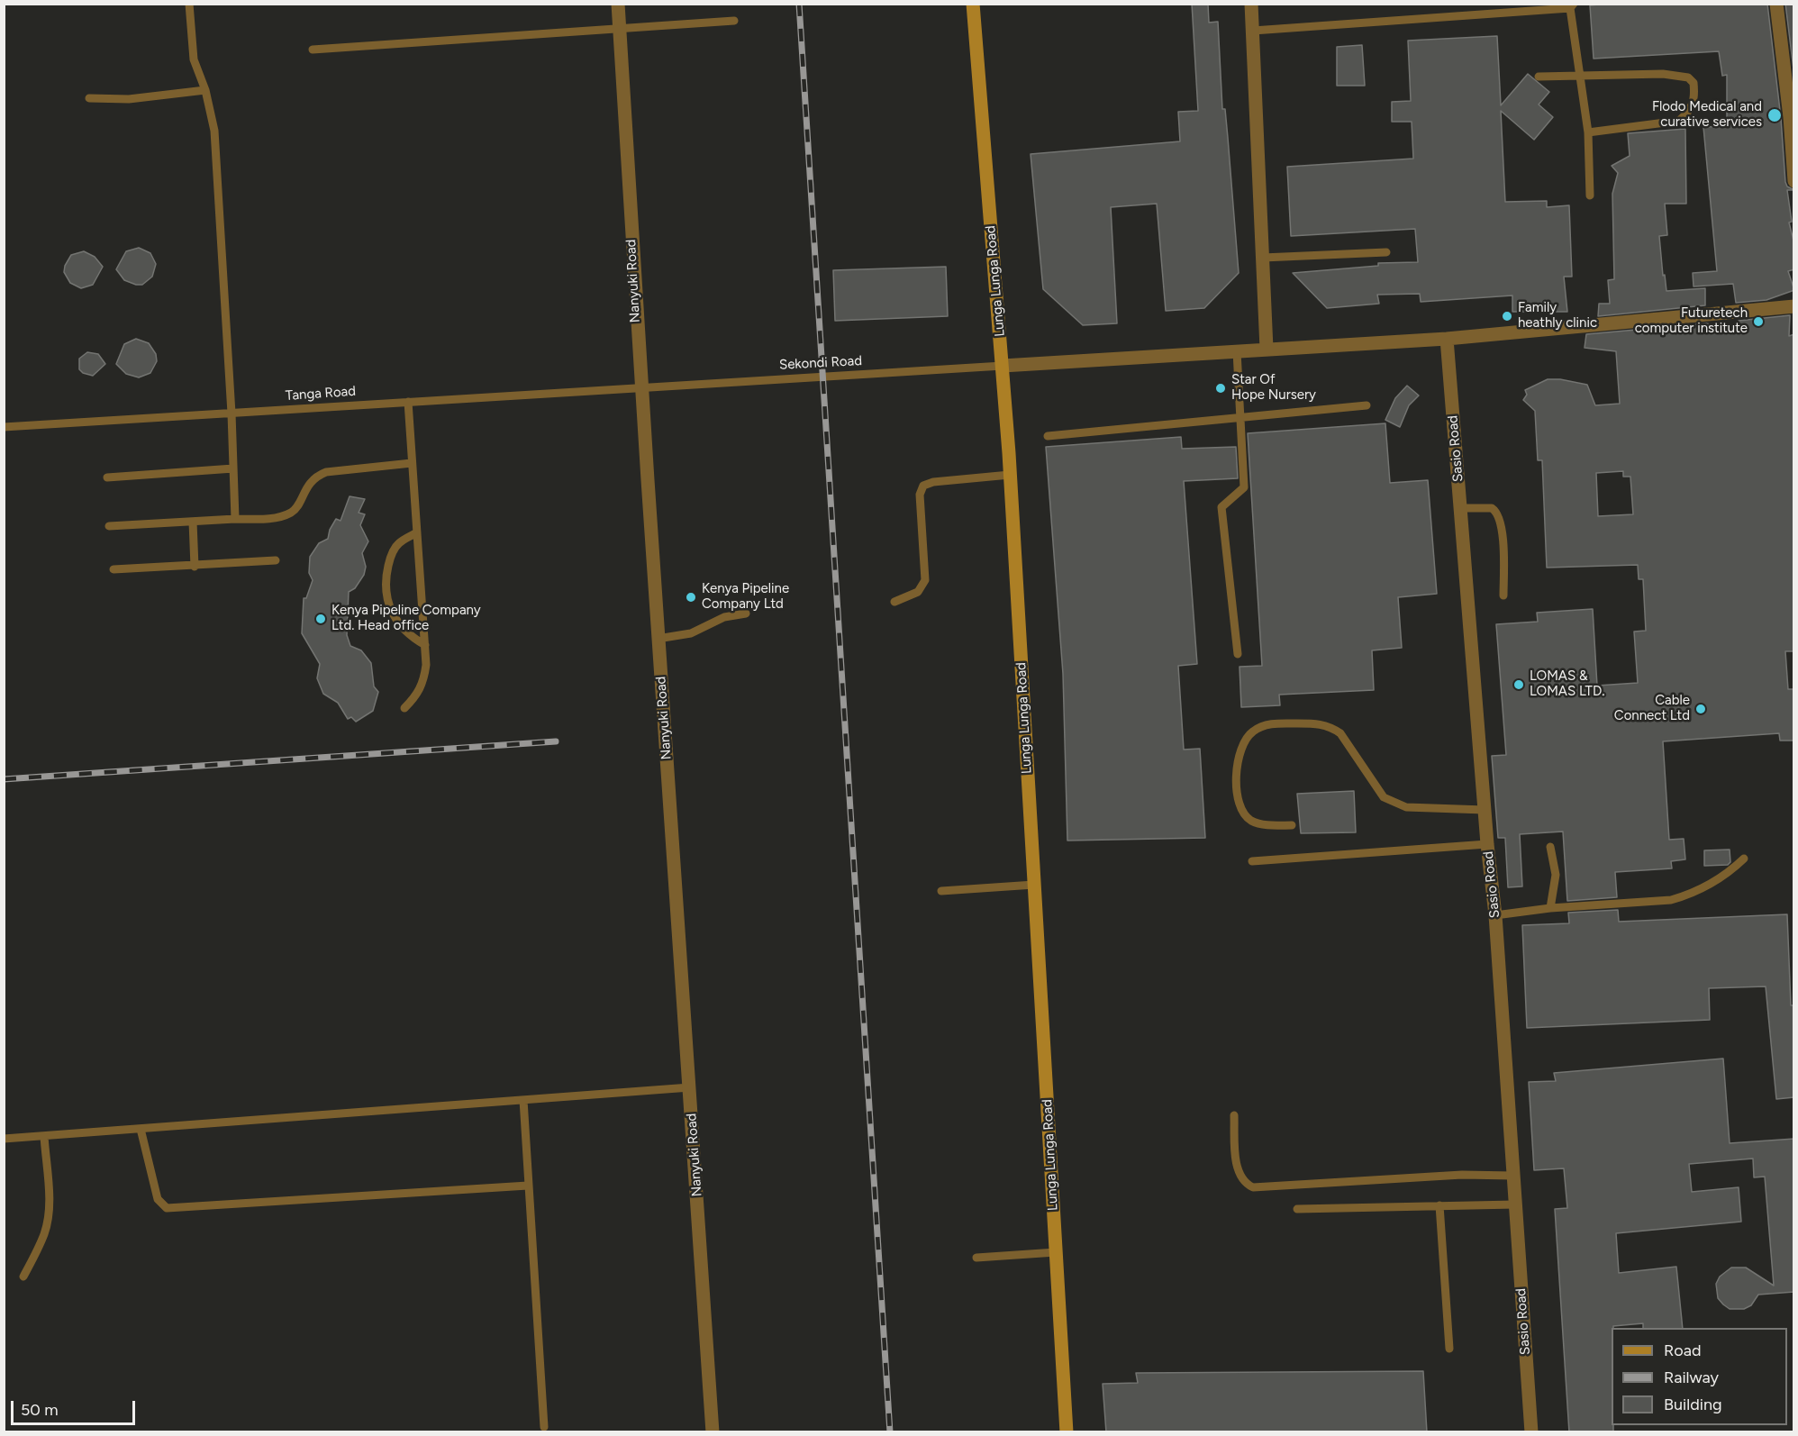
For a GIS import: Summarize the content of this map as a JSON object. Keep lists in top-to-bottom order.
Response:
{
  "streets": {
    "main road": ["Lunga Lunga Road"],
    "street": ["Nanyuki Road", "Sasio Road"],
    "lane": ["Sekondi Road", "Tanga Road"]
  },
  "crossings": [
    ["Nanyuki Road", "Sekondi Road"],
    ["Nanyuki Road", "Tanga Road"],
    ["Lunga Lunga Road", "Sekondi Road"],
    ["Sekondi Road", "Tanga Road"]
  ],
  "places": [
    "Flodo Medical and curative services",
    "Family heathly clinic",
    "Futuretech computer institute",
    "Star Of Hope Nursery",
    "Kenya Pipeline Company Ltd",
    "Kenya Pipeline Company Ltd. Head office",
    "LOMAS & LOMAS LTD.",
    "Cable Connect Ltd"
  ],
  "legend": ["Road", "Railway", "Building"],
  "scale_bar": "50 m"
}
